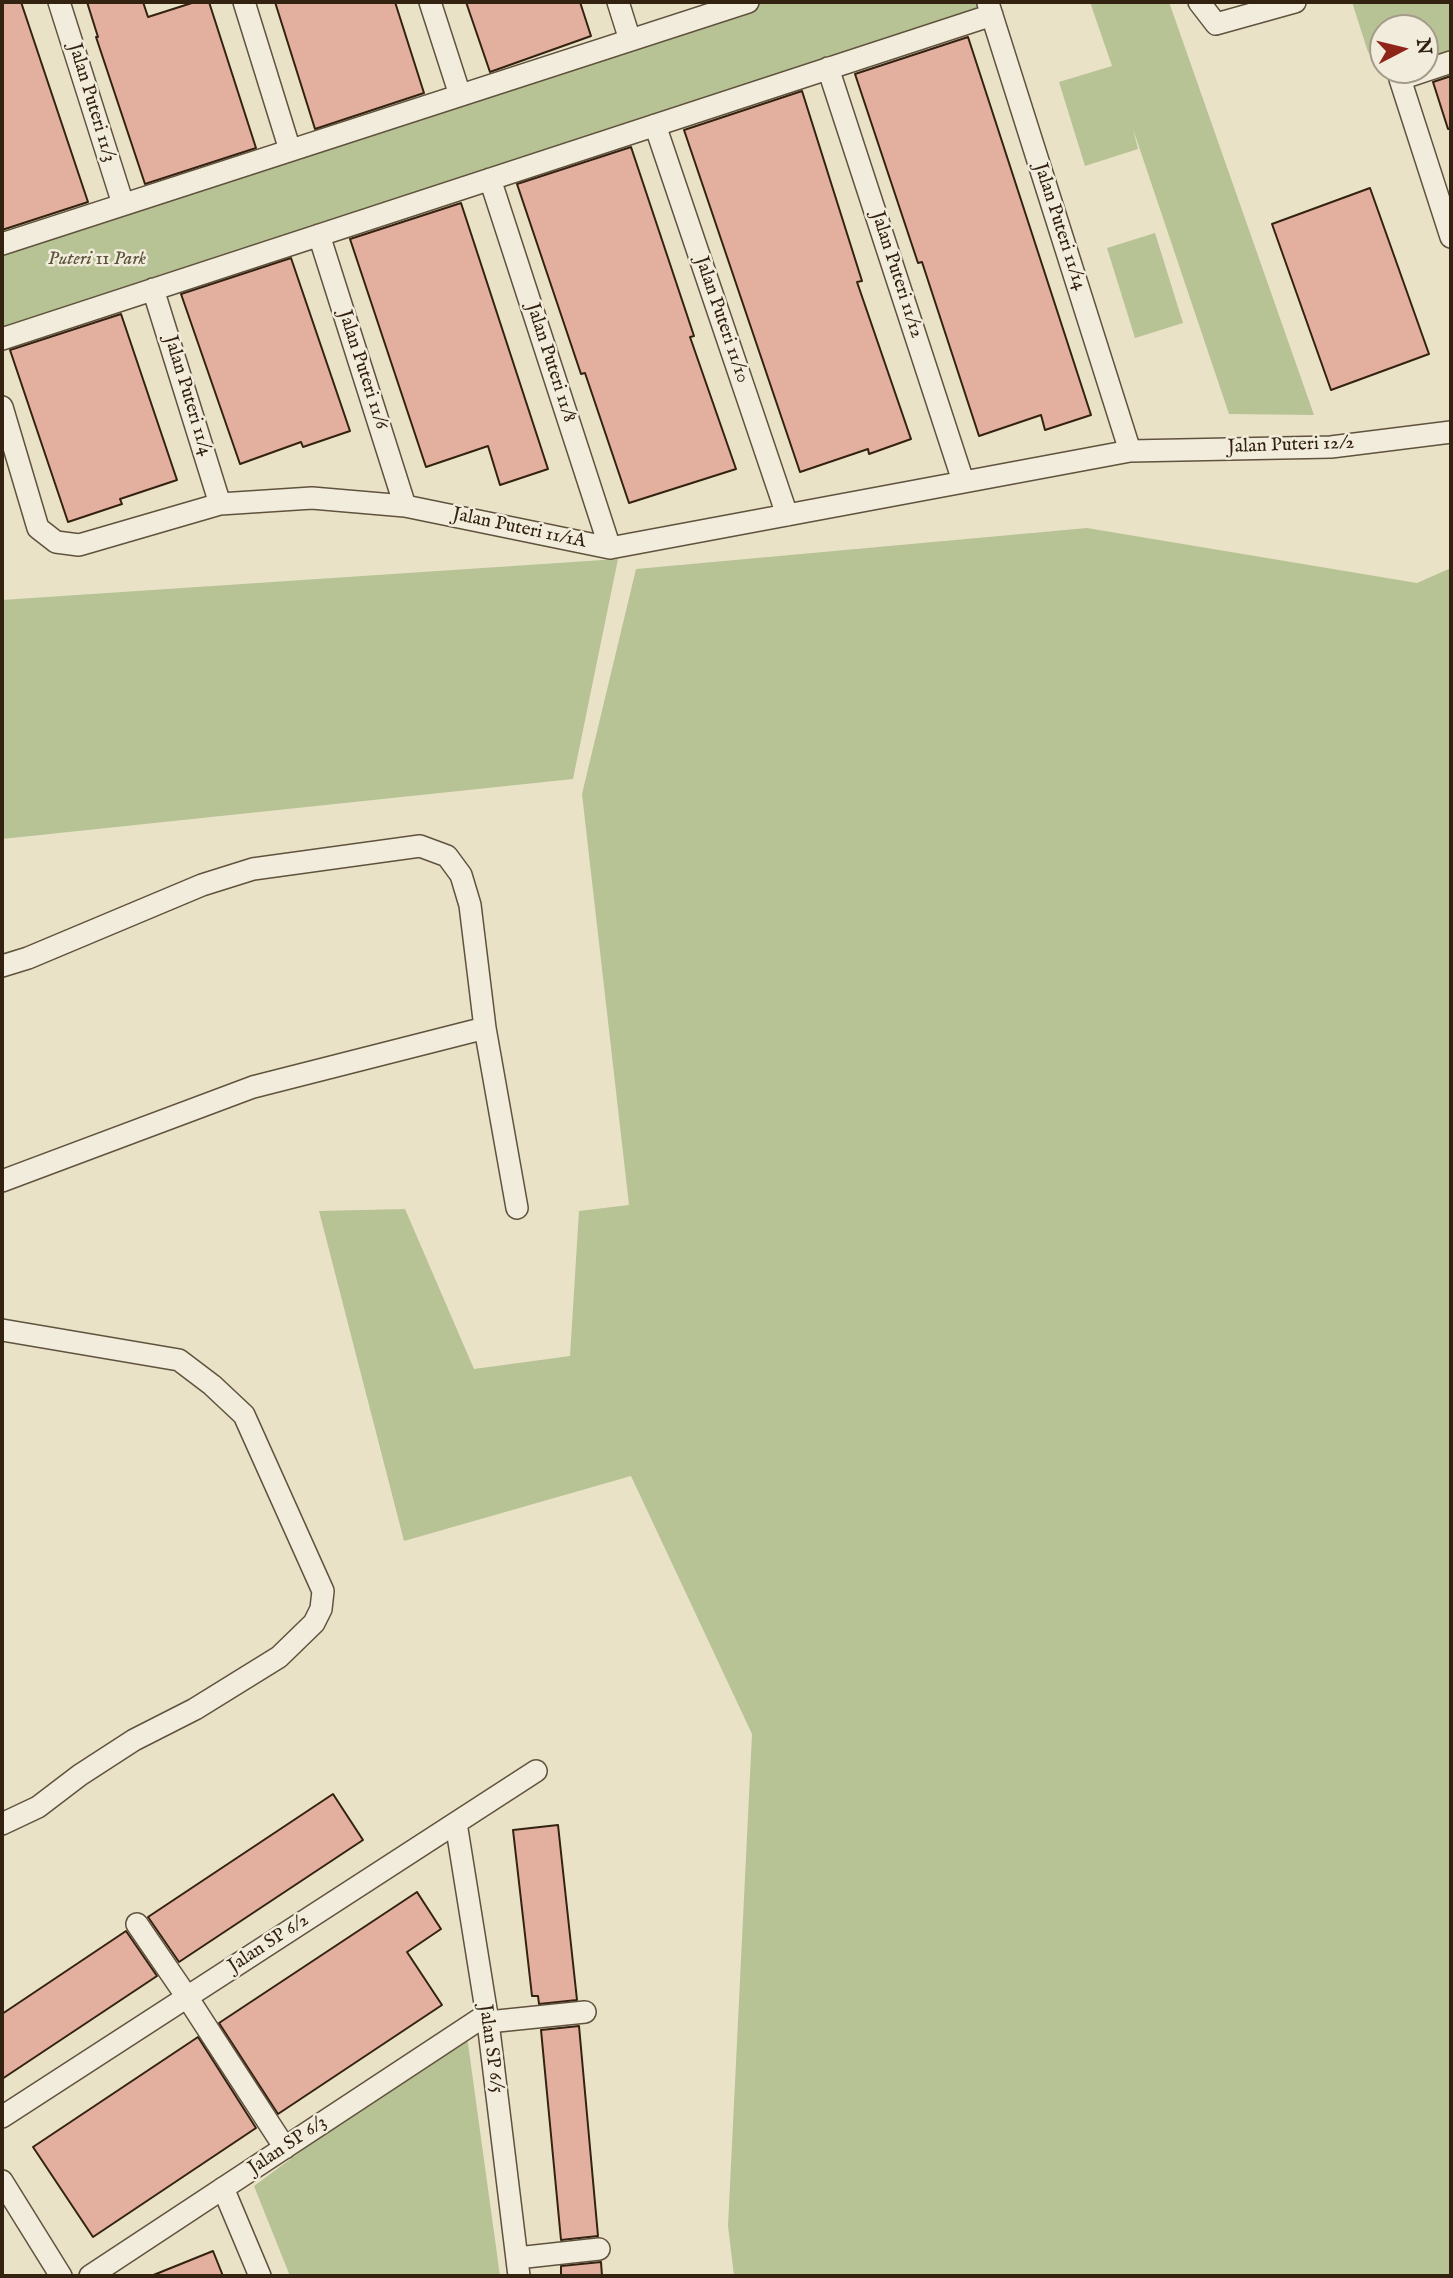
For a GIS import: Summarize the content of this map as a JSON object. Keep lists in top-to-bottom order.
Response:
{
  "streets": {
    "street": [
      "Jalan Puteri 11/3",
      "Jalan Puteri 11/14",
      "Jalan Puteri 11/12",
      "Jalan Puteri 11/10",
      "Jalan Puteri 11/8",
      "Jalan Puteri 11/6",
      "Jalan Puteri 11/4",
      "Jalan Puteri 12/2",
      "Jalan Puteri 11/1A",
      "Jalan SP 6/2",
      "Jalan SP 6/5",
      "Jalan SP 6/3"
    ]
  },
  "crossings": [
    ["Jalan Puteri 11/14", "Jalan Puteri 12/2"],
    ["Jalan Puteri 11/14", "Jalan Puteri 11/1A"],
    ["Jalan Puteri 11/12", "Jalan Puteri 11/1A"],
    ["Jalan Puteri 11/10", "Jalan Puteri 11/1A"],
    ["Jalan Puteri 11/8", "Jalan Puteri 11/1A"],
    ["Jalan Puteri 11/6", "Jalan Puteri 11/1A"],
    ["Jalan Puteri 11/4", "Jalan Puteri 11/1A"],
    ["Jalan Puteri 12/2", "Jalan Puteri 11/1A"],
    ["Jalan SP 6/2", "Jalan SP 6/5"],
    ["Jalan SP 6/5", "Jalan SP 6/3"]
  ],
  "parks": ["Puteri 11 Park"],
  "north": "right"
}
